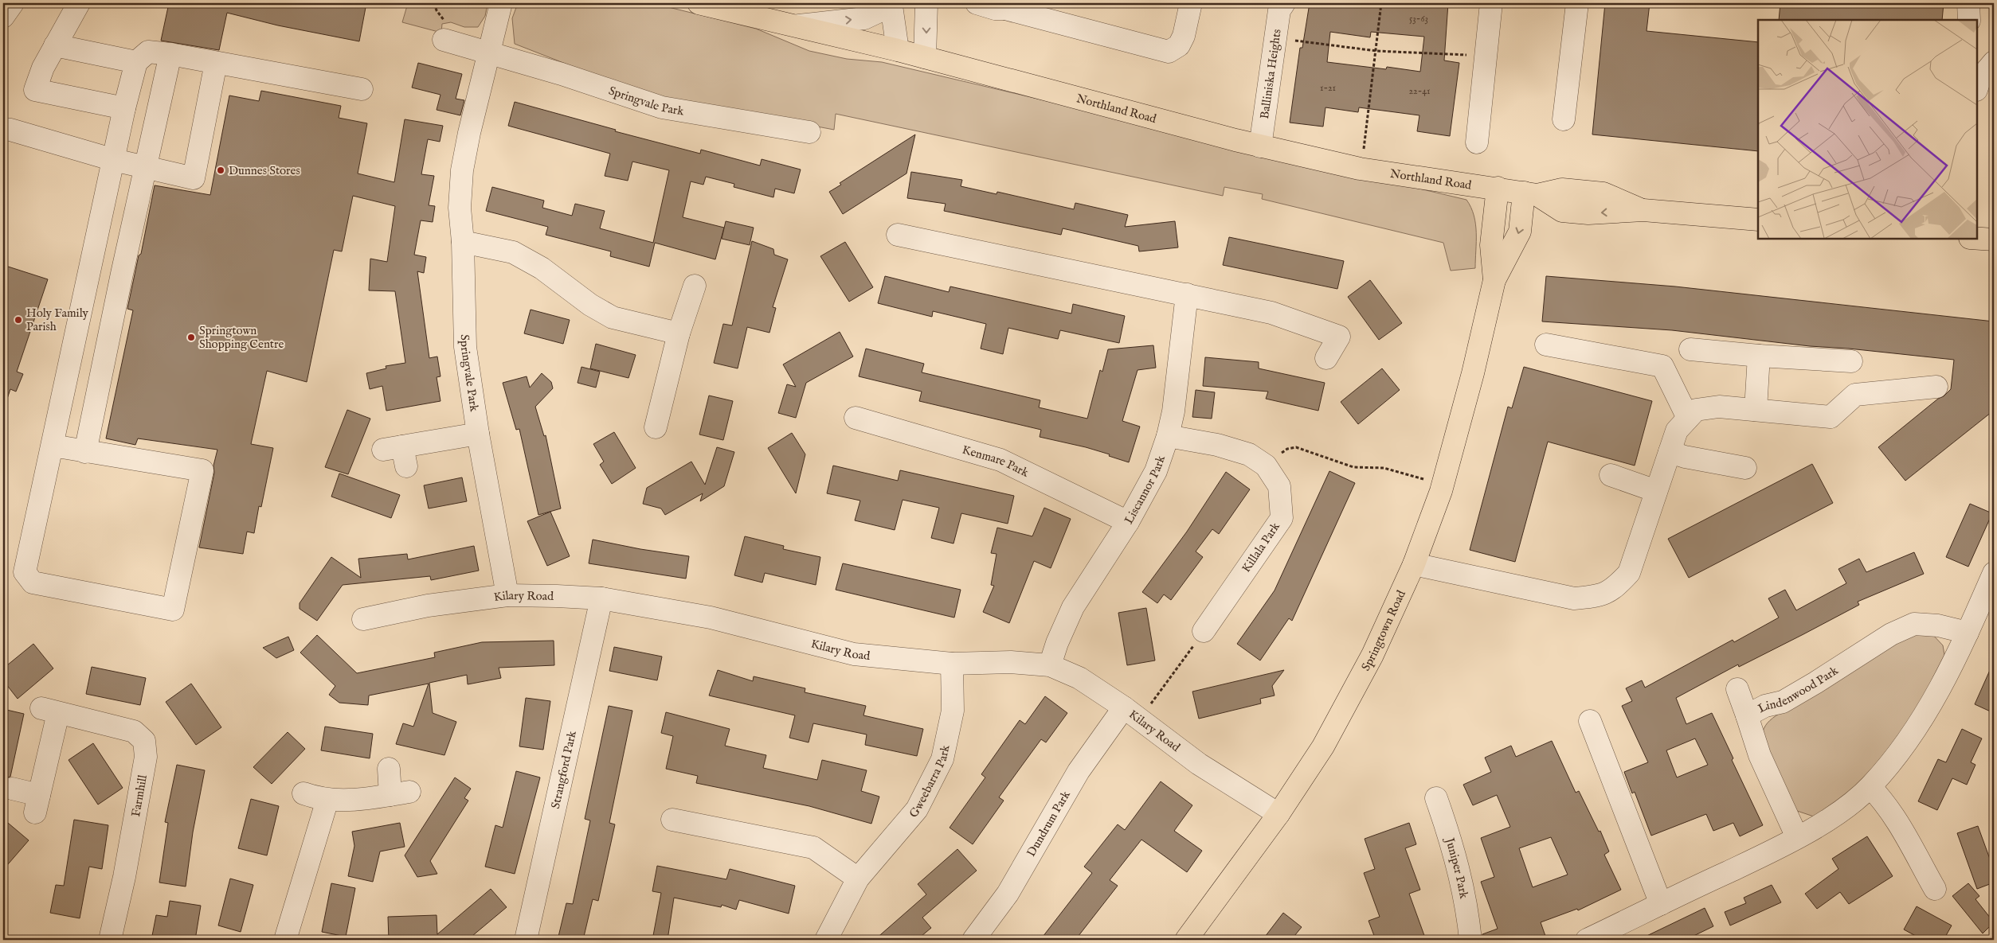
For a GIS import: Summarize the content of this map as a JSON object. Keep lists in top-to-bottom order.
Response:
{
  "streets": {
    "main road": ["Northland Road", "Springtown Road"],
    "street": [
      "Balliniska Heights",
      "Springvale Park",
      "Kenmare Park",
      "Liscannor Park",
      "Killala Park",
      "Kilary Road",
      "Lindenwood Park",
      "Strangford Park",
      "Gweebarra Park",
      "Farmhill",
      "Dundrum Park",
      "Juniper Park"
    ]
  },
  "crossings": [
    ["Balliniska Heights", "Northland Road"],
    ["Springvale Park", "Kilary Road"],
    ["Northland Road", "Springtown Road"],
    ["Kenmare Park", "Liscannor Park"],
    ["Liscannor Park", "Killala Park"],
    ["Liscannor Park", "Kilary Road"],
    ["Kilary Road", "Springtown Road"],
    ["Kilary Road", "Strangford Park"],
    ["Kilary Road", "Gweebarra Park"],
    ["Kilary Road", "Dundrum Park"]
  ],
  "places": ["Dunnes Stores", "Holy Family Parish", "Springtown Shopping Centre"],
  "house_numbers": ["53-63", "1-21", "22-41"]
}
